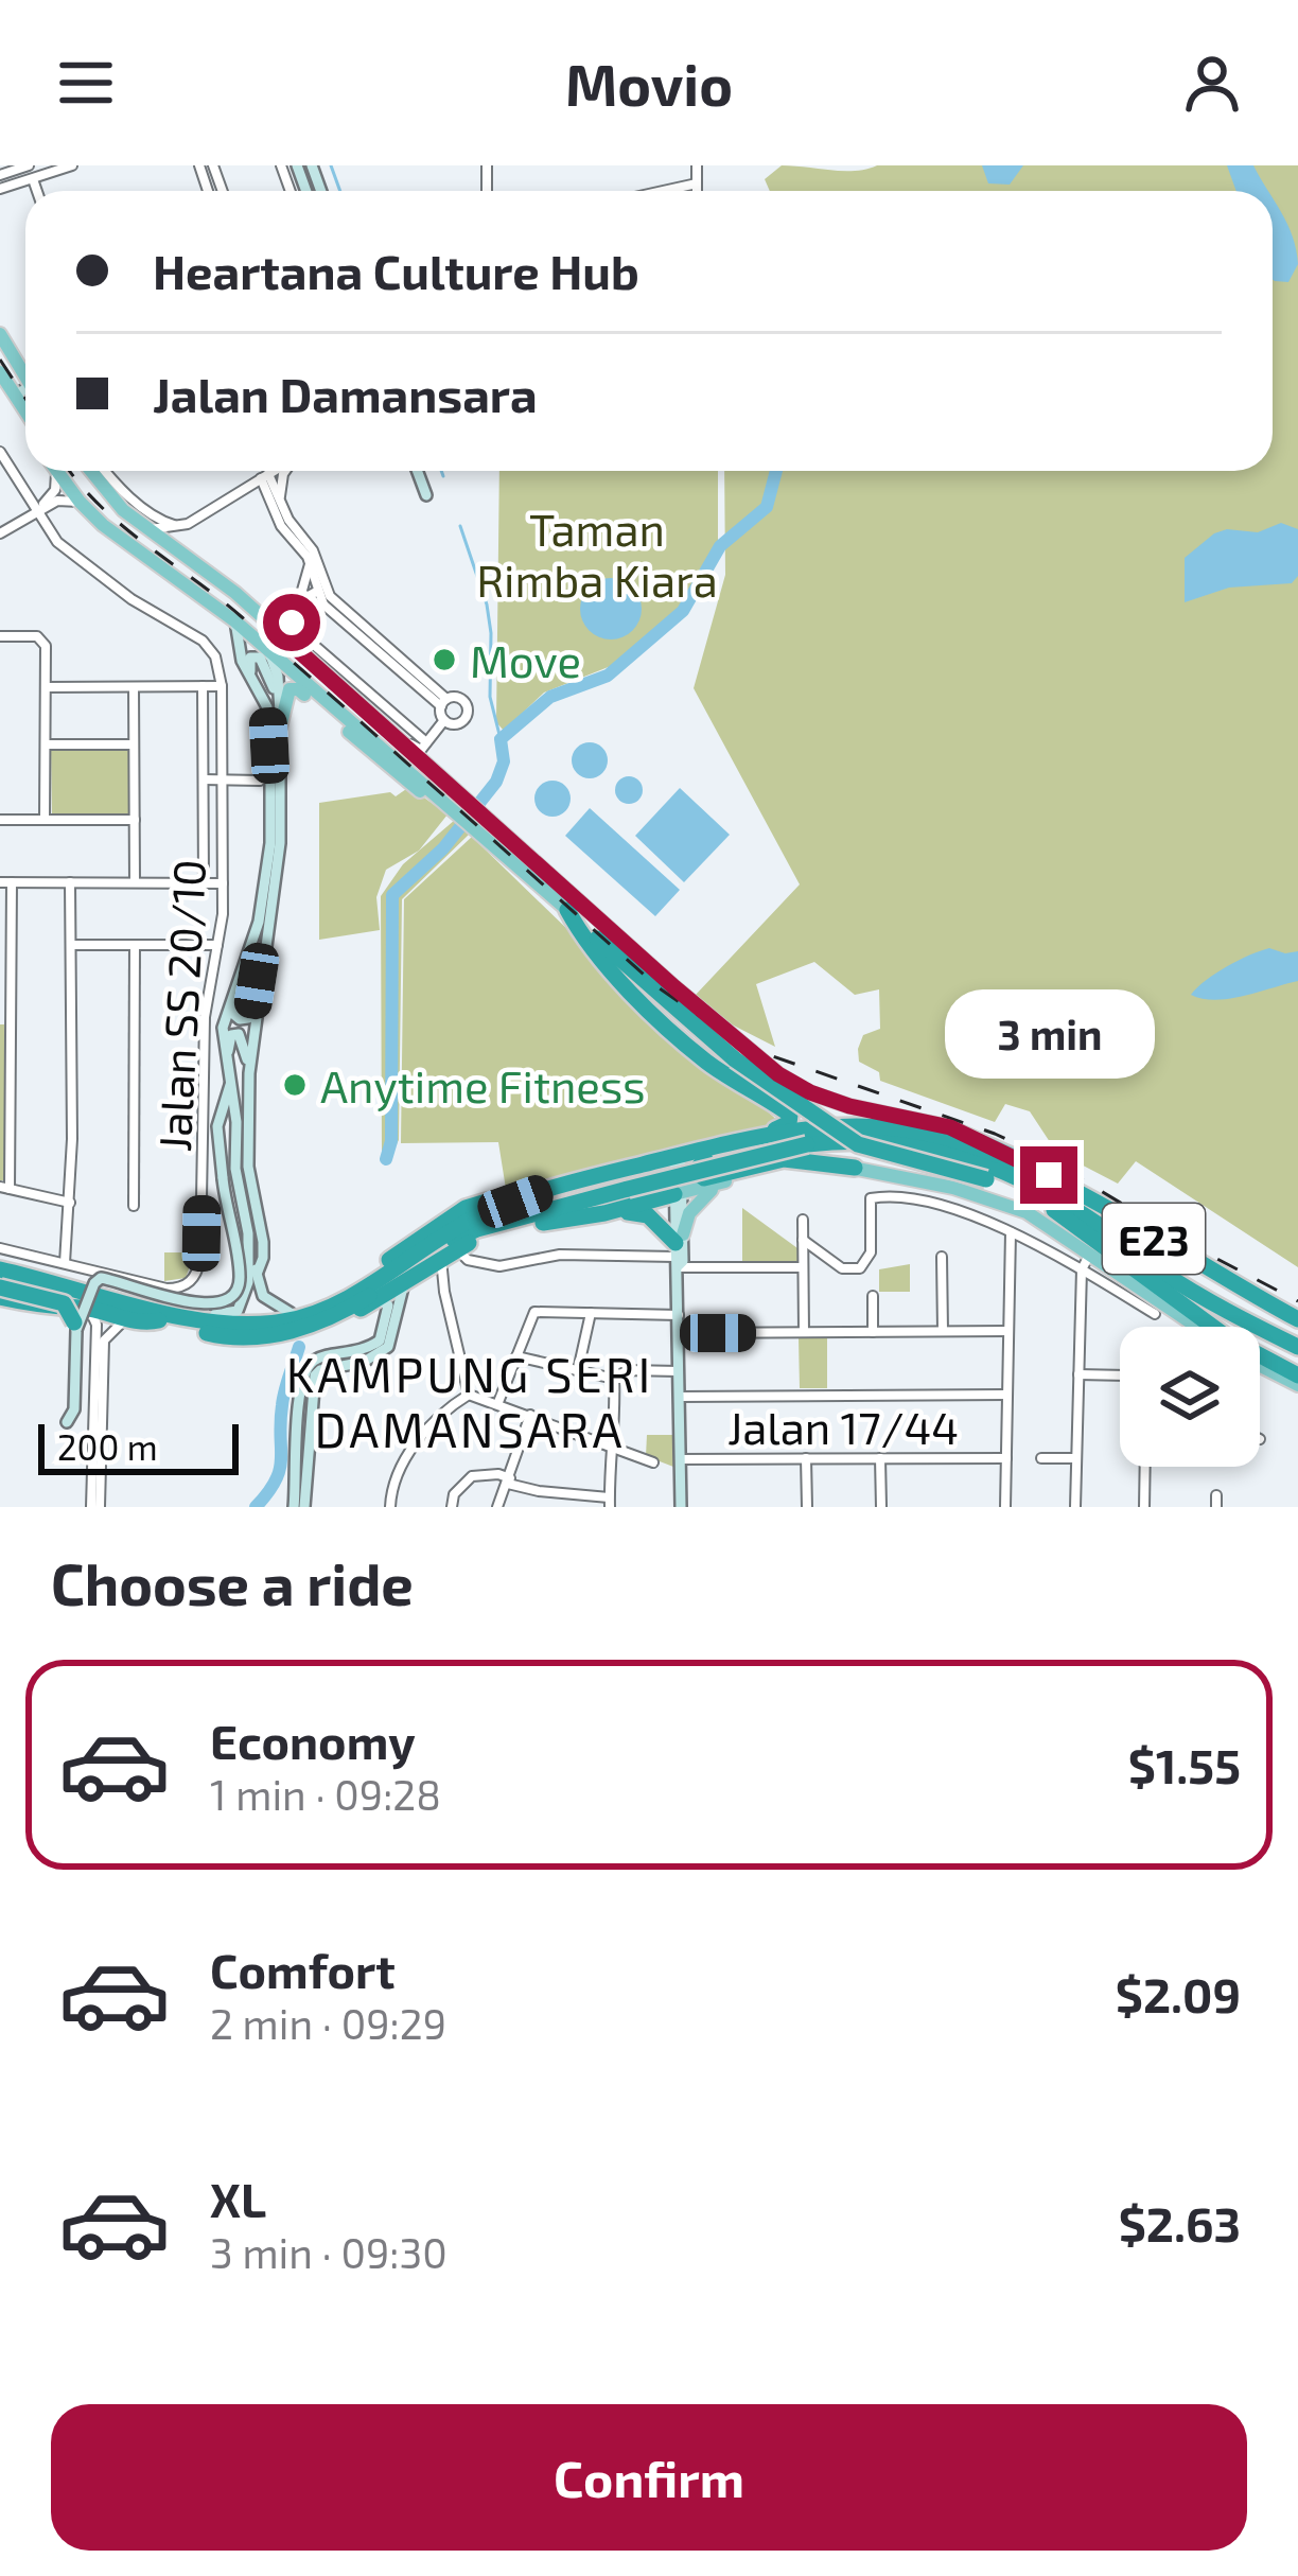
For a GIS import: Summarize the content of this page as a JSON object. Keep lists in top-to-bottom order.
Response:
{
  "streets": {
    "highway": ["E23"],
    "street": ["Jalan SS 20/10", "Jalan 17/44"]
  },
  "districts": ["KAMPUNG SERI DAMANSARA"],
  "parks": ["Taman Rimba Kiara"],
  "places": ["Move", "Anytime Fitness"],
  "scale_bar": "200 m",
  "page": {
    "header": "Movio",
    "banner": ["Heartana Culture Hub", "Jalan Damansara"],
    "bubble": "3 min",
    "scale": "200 m",
    "heading": "Choose a ride",
    "list": [
      {
        "name": "Economy",
        "note": "1 min · 09:28",
        "value": "$1.55"
      },
      {
        "name": "Comfort",
        "note": "2 min · 09:29",
        "value": "$2.09"
      },
      {
        "name": "XL",
        "note": "3 min · 09:30",
        "value": "$2.63"
      }
    ],
    "buttons": "Confirm"
  }
}
